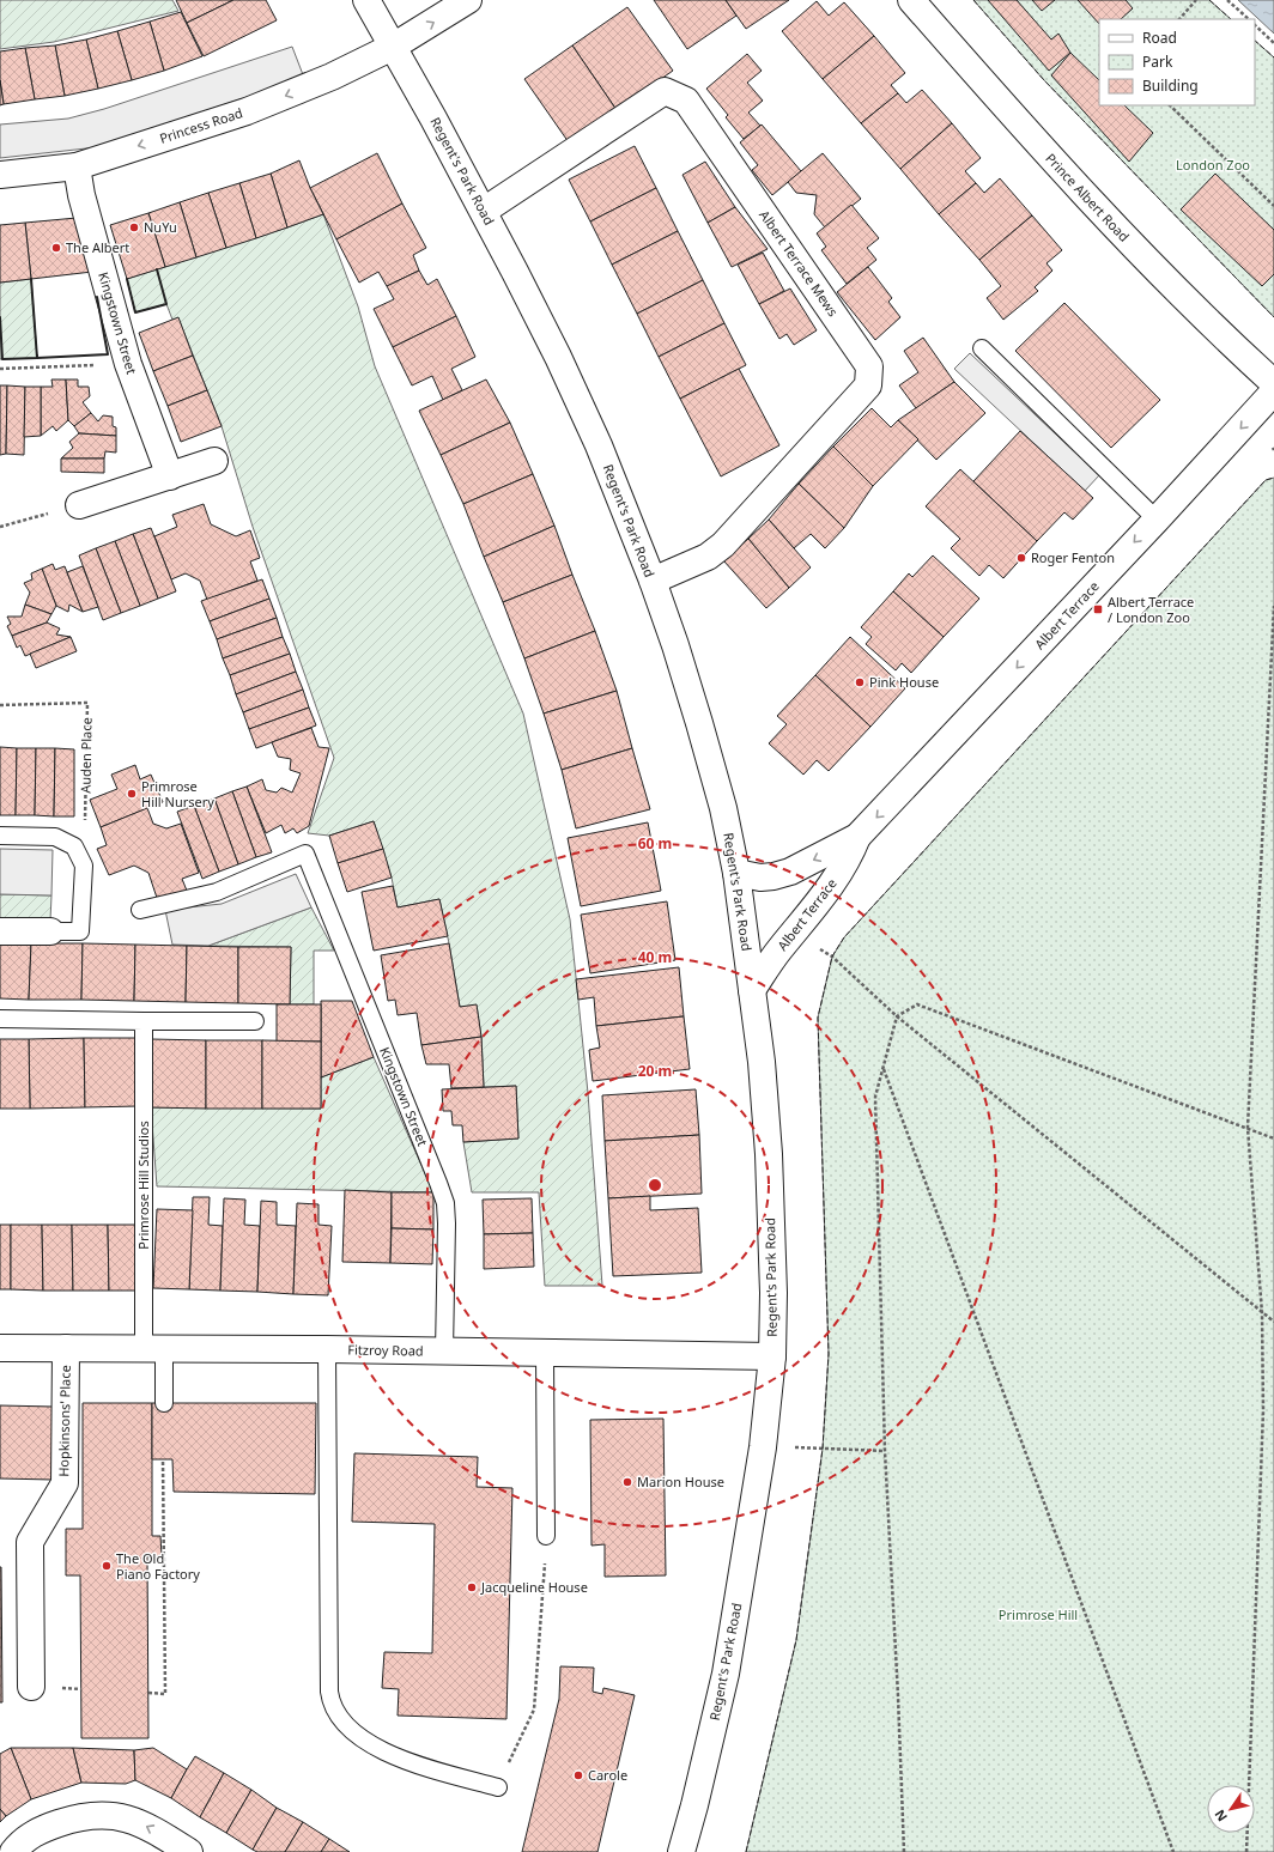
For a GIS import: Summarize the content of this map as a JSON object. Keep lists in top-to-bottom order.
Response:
{
  "streets": {
    "street": [
      "Princess Road",
      "Regent's Park Road",
      "Prince Albert Road",
      "Albert Terrace Mews",
      "Kingstown Street",
      "Albert Terrace",
      "Fitzroy Road",
      "Hopkinsons' Place"
    ],
    "lane": ["Primrose Hill Studios"],
    "path": ["Auden Place"]
  },
  "crossings": [
    ["Princess Road", "Regent's Park Road"],
    ["Princess Road", "Kingstown Street"],
    ["Regent's Park Road", "Albert Terrace Mews"],
    ["Regent's Park Road", "Albert Terrace"],
    ["Regent's Park Road", "Fitzroy Road"],
    ["Kingstown Street", "Fitzroy Road"],
    ["Primrose Hill Studios", "Fitzroy Road"],
    ["Fitzroy Road", "Hopkinsons' Place"]
  ],
  "one_way": ["Albert Terrace"],
  "parks": ["London Zoo", "Primrose Hill"],
  "places": {
    "other": [
      "NuYu",
      "The Albert",
      "Roger Fenton",
      "Pink House",
      "Primrose Hill Nursery",
      "Marion House",
      "The Old Piano Factory",
      "Jacqueline House",
      "Carole"
    ],
    "transit": ["Albert Terrace / London Zoo"]
  },
  "legend": ["Road", "Park", "Building"],
  "north": "bottom left",
  "rings": ["60 m", "40 m", "20 m"]
}
